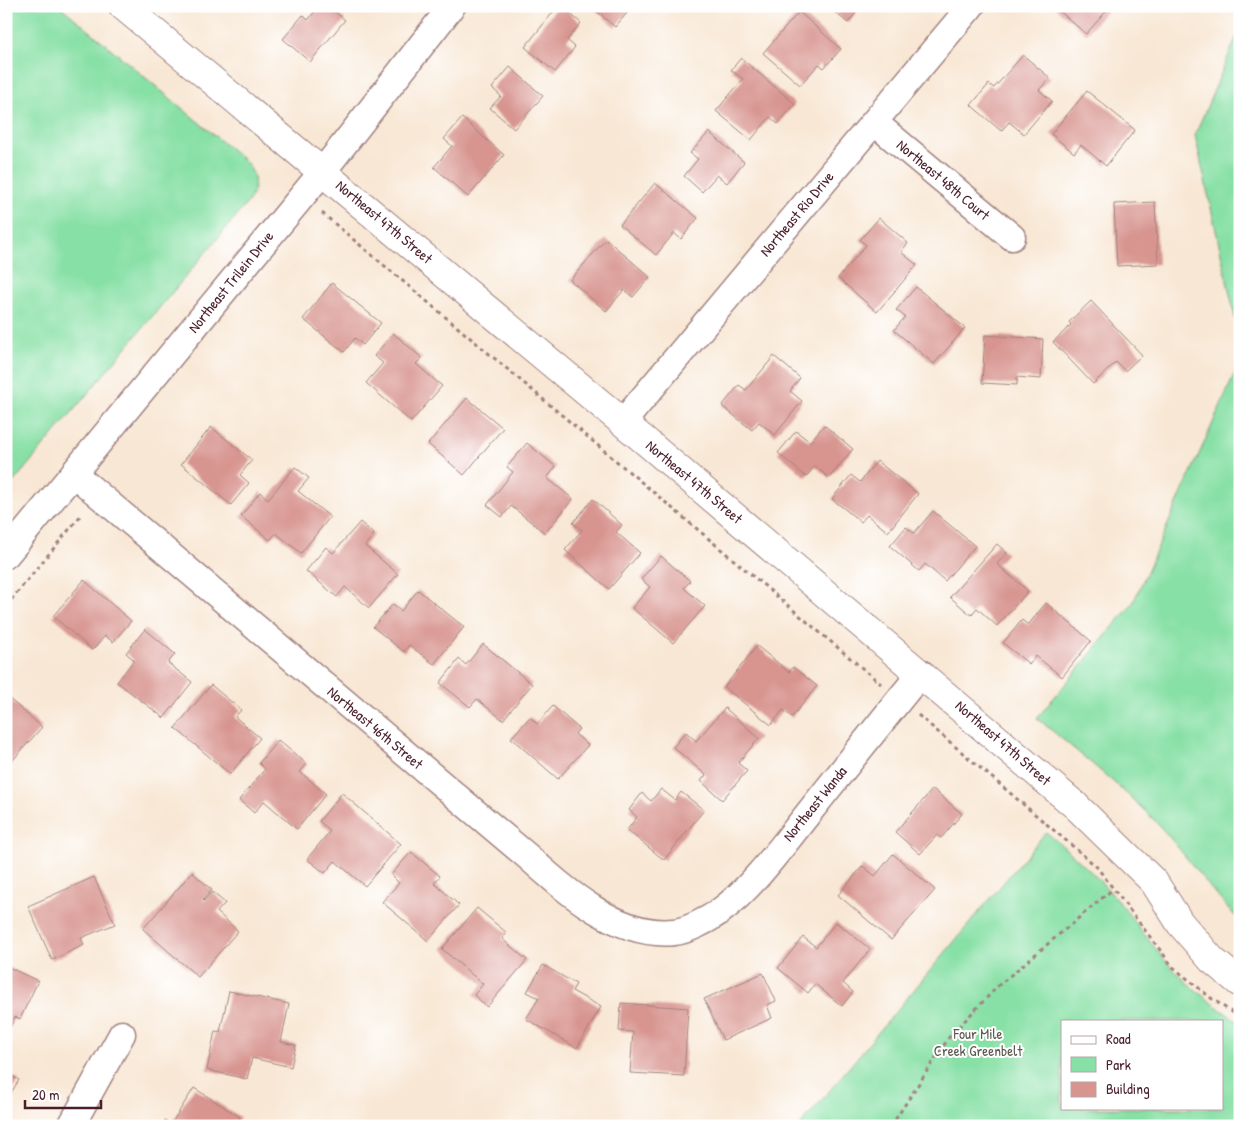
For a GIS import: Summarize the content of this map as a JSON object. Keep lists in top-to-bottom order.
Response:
{
  "streets": {
    "street": [
      "Northeast 48th Court",
      "Northeast Rio Drive",
      "Northeast 47th Street",
      "Northeast Trilein Drive",
      "Northeast 46th Street",
      "Northeast Wanda"
    ]
  },
  "crossings": [
    ["Northeast 48th Court", "Northeast Rio Drive"],
    ["Northeast Rio Drive", "Northeast 47th Street"],
    ["Northeast 47th Street", "Northeast Trilein Drive"],
    ["Northeast 47th Street", "Northeast Wanda"],
    ["Northeast Trilein Drive", "Northeast 46th Street"],
    ["Northeast 46th Street", "Northeast Wanda"]
  ],
  "parks": ["Four Mile Creek Greenbelt"],
  "legend": ["Road", "Park", "Building"],
  "scale_bar": "20 m"
}
